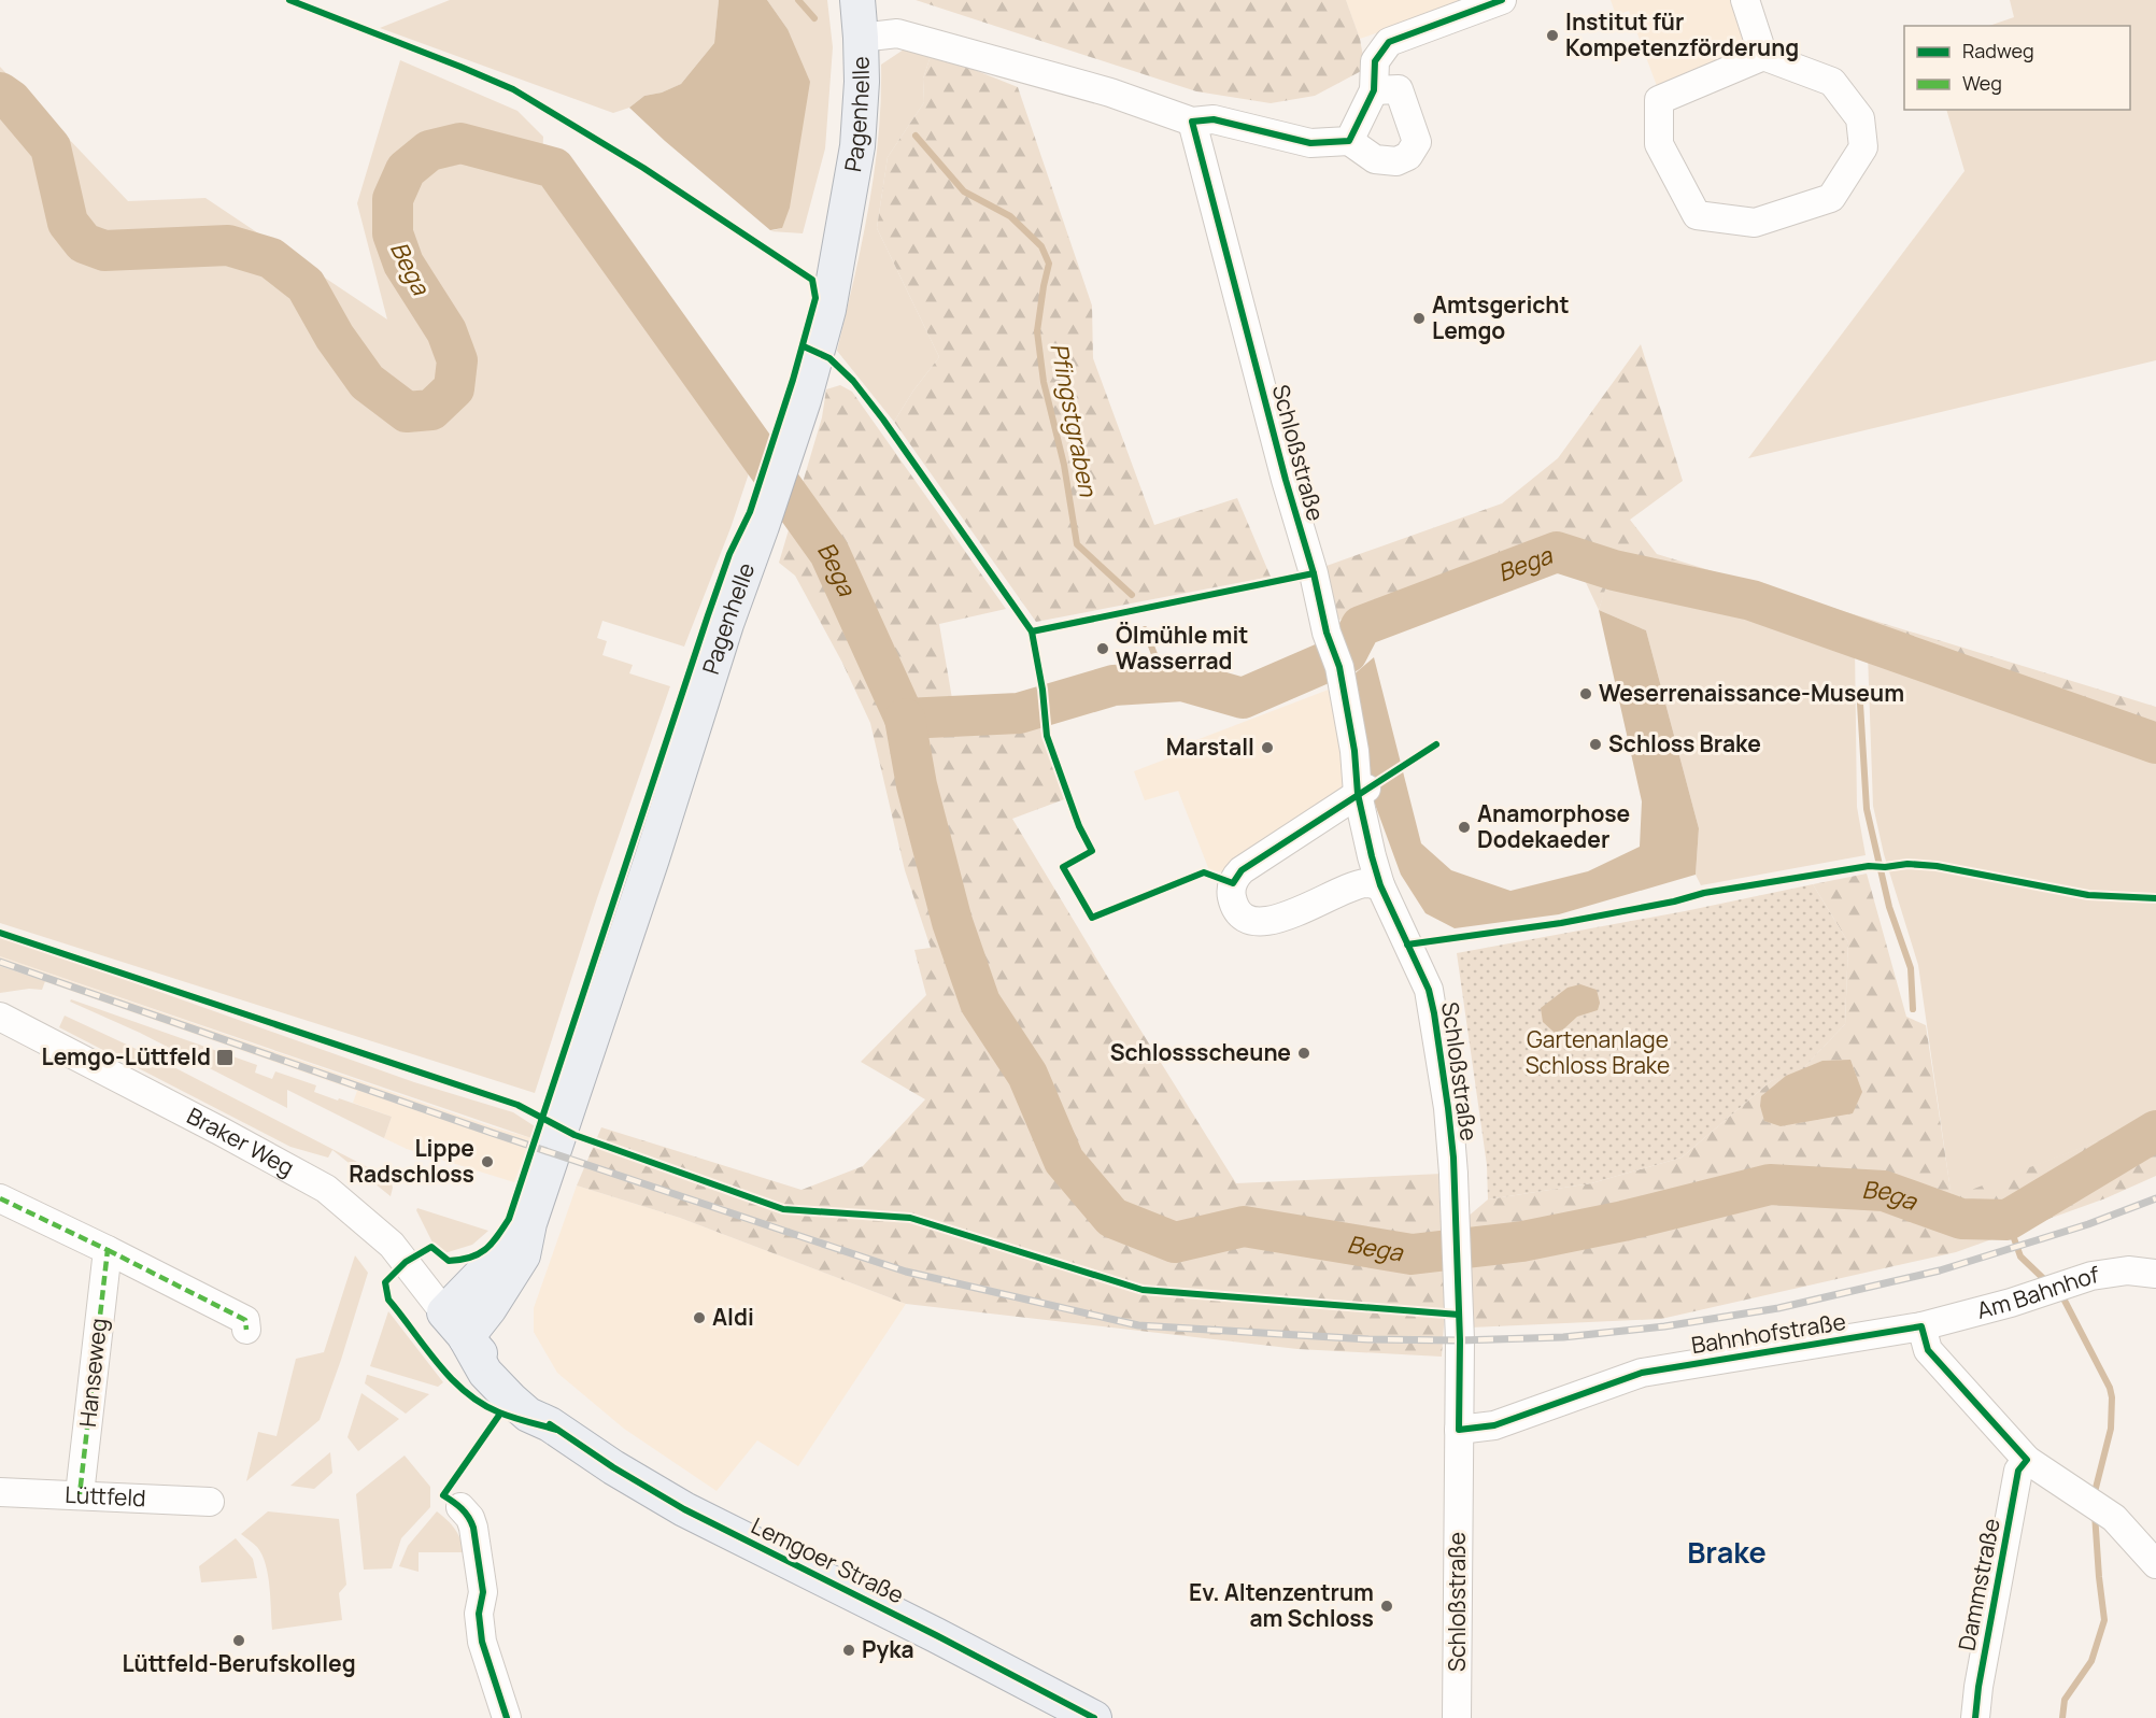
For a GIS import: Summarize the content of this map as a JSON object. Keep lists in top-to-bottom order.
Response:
{
  "streets": {
    "main road": ["Pagenhelle", "Lemgoer Straße"],
    "street": [
      "Schloßstraße",
      "Braker Weg",
      "Am Bahnhof",
      "Bahnhofstraße",
      "Hanseweg",
      "Lüttfeld",
      "Dammstraße"
    ]
  },
  "crossings": [
    ["Pagenhelle", "Braker Weg"],
    ["Pagenhelle", "Lemgoer Straße"],
    ["Schloßstraße", "Bahnhofstraße"],
    ["Braker Weg", "Lemgoer Straße"],
    ["Am Bahnhof", "Bahnhofstraße"],
    ["Hanseweg", "Lüttfeld"]
  ],
  "districts": ["Brake"],
  "water": ["Bega", "Pfingstgraben"],
  "parks": ["Gartenanlage Schloss Brake"],
  "places": {
    "other": [
      "Institut für Kompetenzförderung",
      "Amtsgericht Lemgo",
      "Ölmühle mit Wasserrad",
      "Weserrenaissance-Museum",
      "Schloss Brake",
      "Marstall",
      "Anamorphose Dodekaeder",
      "Schlossscheune",
      "Lippe Radschloss",
      "Aldi",
      "Ev. Altenzentrum am Schloss",
      "Lüttfeld-Berufskolleg",
      "Pyka"
    ],
    "transit": ["Lemgo-Lüttfeld"]
  },
  "legend": ["Radweg", "Weg"]
}
